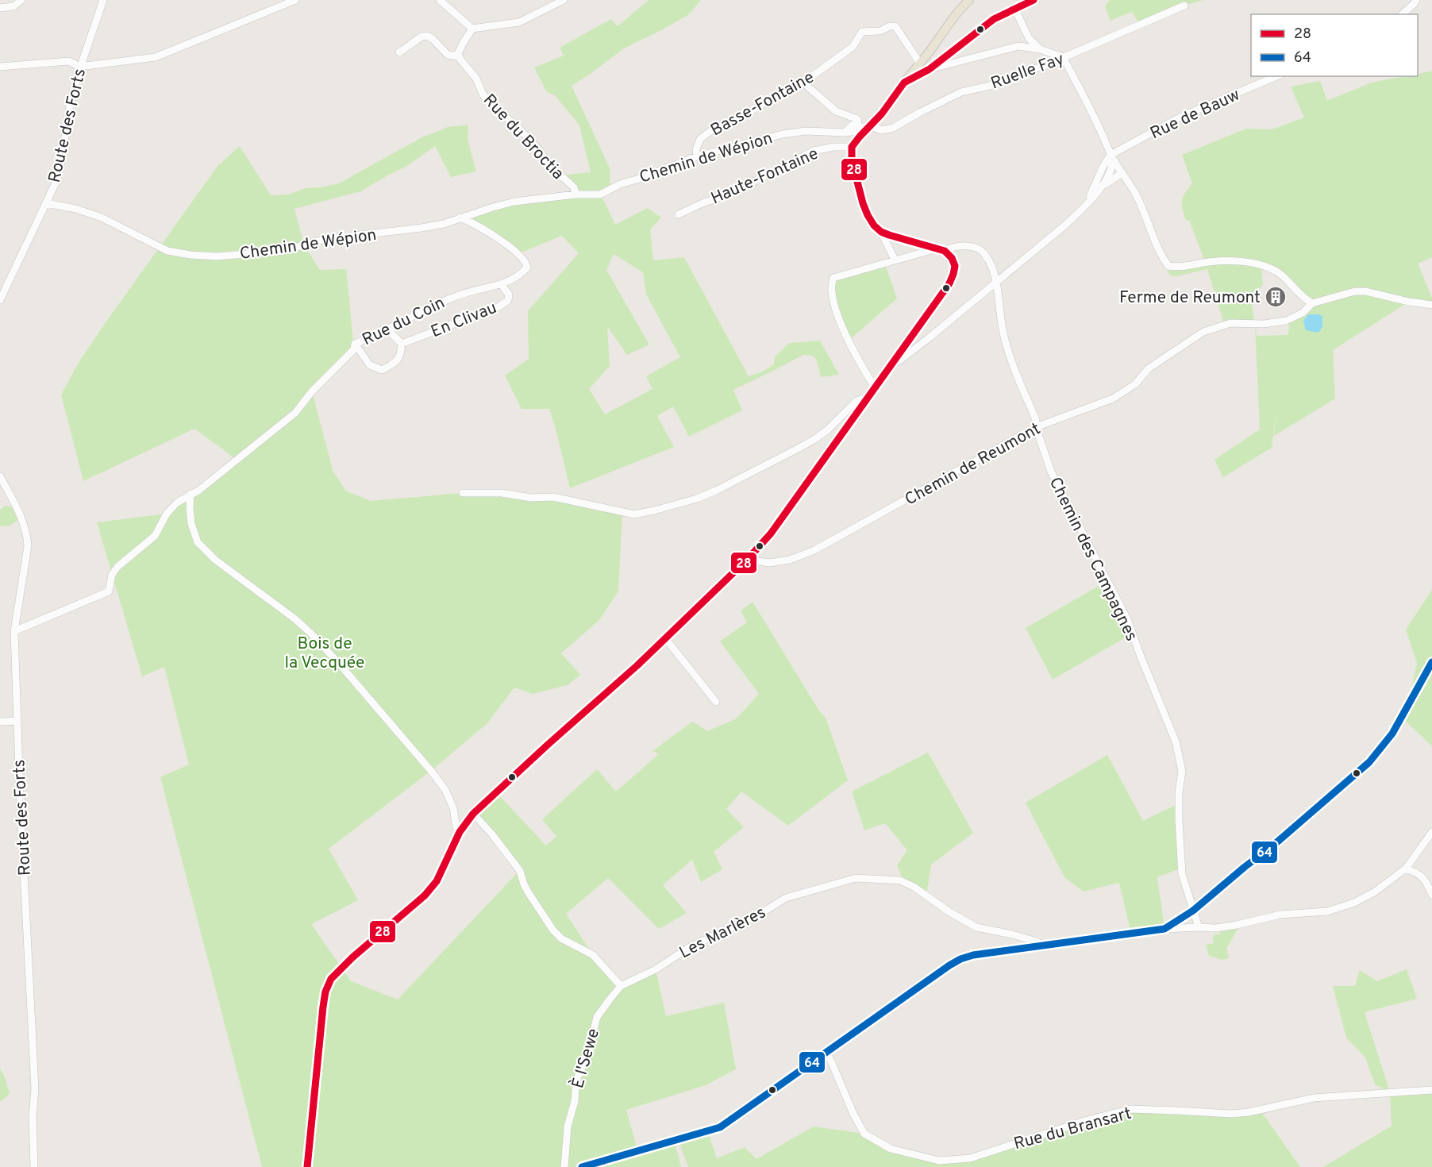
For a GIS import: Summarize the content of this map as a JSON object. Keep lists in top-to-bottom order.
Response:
{
  "streets": {
    "street": [
      "Ruelle Fay",
      "Basse-Fontaine",
      "Rue de Bauw",
      "Route des Forts",
      "Rue du Broctia",
      "Chemin de Wépion",
      "Haute-Fontaine",
      "En Clivau",
      "Rue du Coin",
      "Chemin de Reumont",
      "Chemin des Campagnes",
      "Les Marlères",
      "È l'Sewe",
      "Rue du Bransart"
    ]
  },
  "crossings": [
    ["Ruelle Fay", "Chemin de Wépion"],
    ["Basse-Fontaine", "Chemin de Wépion"],
    ["Route des Forts", "Chemin de Wépion"],
    ["Route des Forts", "Rue du Coin"],
    ["Rue du Broctia", "Chemin de Wépion"],
    ["Chemin de Wépion", "Rue du Coin"],
    ["En Clivau", "Rue du Coin"],
    ["Chemin de Reumont", "Chemin des Campagnes"],
    ["Les Marlères", "È l'Sewe"]
  ],
  "parks": ["Bois de la Vecquée"],
  "places": {
    "building": ["Ferme de Reumont"]
  },
  "lines": ["transit line 28", "transit line 64"],
  "legend": ["28", "64"]
}
